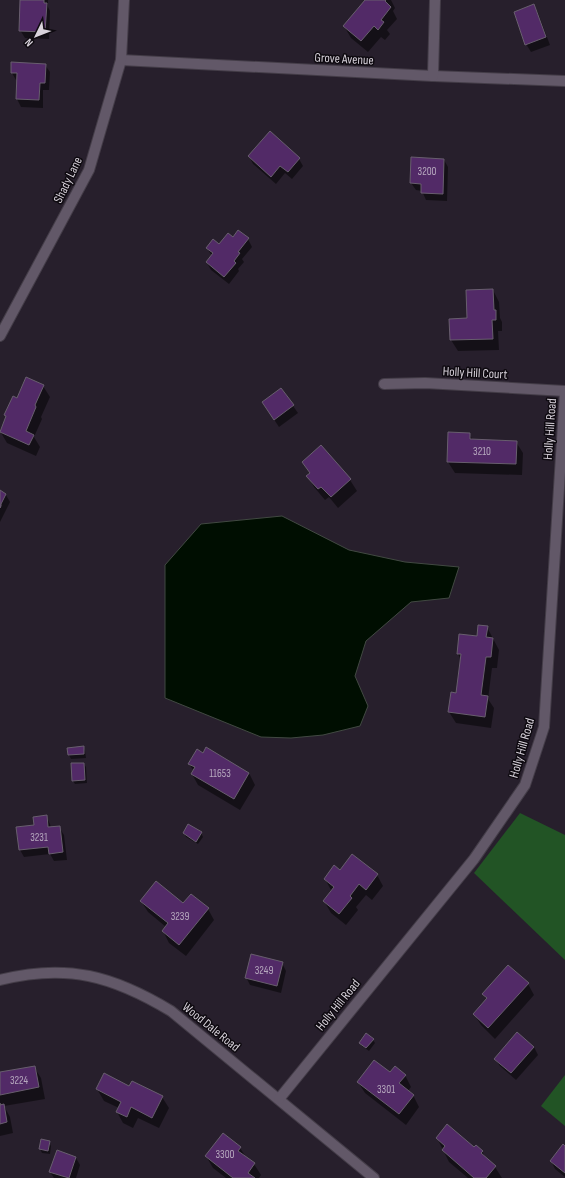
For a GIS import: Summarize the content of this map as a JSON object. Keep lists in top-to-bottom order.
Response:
{
  "streets": {
    "street": [
      "Grove Avenue",
      "Shady Lane",
      "Holly Hill Court",
      "Holly Hill Road",
      "Wood Dale Road"
    ]
  },
  "crossings": [
    ["Grove Avenue", "Shady Lane"],
    ["Holly Hill Court", "Holly Hill Road"],
    ["Holly Hill Road", "Wood Dale Road"]
  ],
  "house_numbers": [
    "3200",
    "3210",
    "11653",
    "3231",
    "3239",
    "3249",
    "3224",
    "3301",
    "3300"
  ],
  "north": "bottom left"
}
